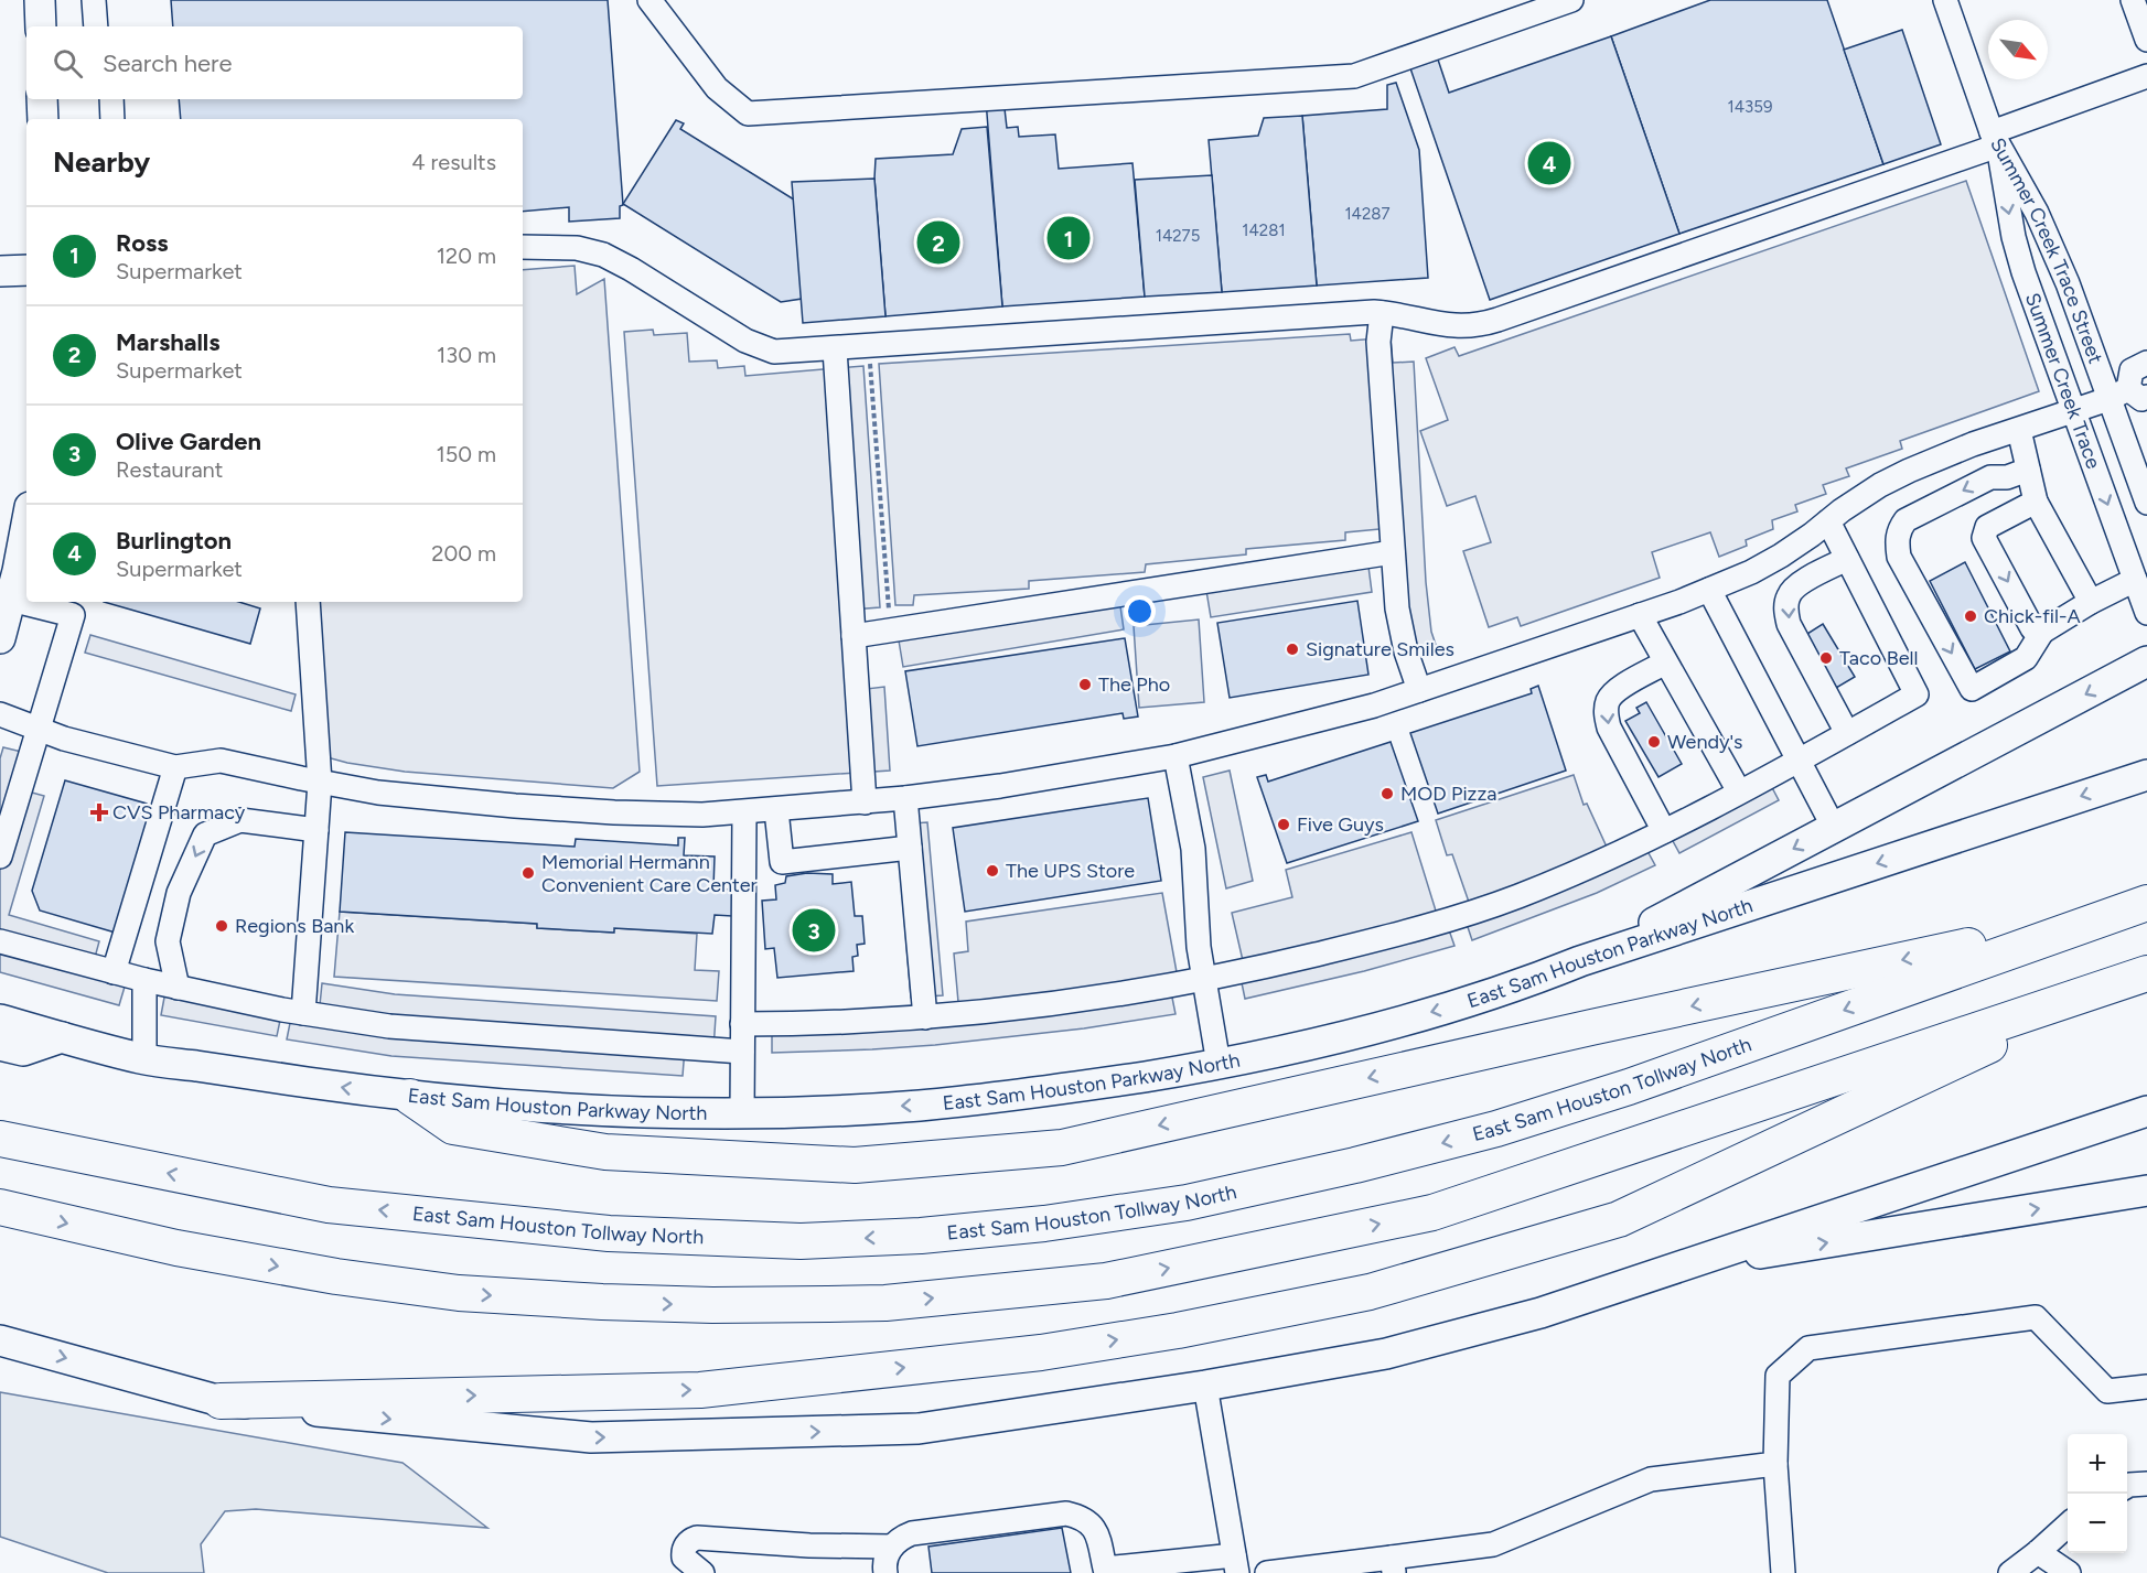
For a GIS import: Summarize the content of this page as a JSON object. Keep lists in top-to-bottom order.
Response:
{
  "streets": {
    "highway": ["East Sam Houston Tollway North"],
    "main road": ["East Sam Houston Parkway North"],
    "street": ["Summer Creek Trace Street", "Summer Creek Trace"]
  },
  "crossings": [
    ["Summer Creek Trace Street", "Summer Creek Trace"]
  ],
  "places": {
    "other": [
      "Chick-fil-A",
      "Signature Smiles",
      "Taco Bell",
      "The Pho",
      "Wendy's",
      "MOD Pizza",
      "Five Guys",
      "The UPS Store",
      "Memorial Hermann Convenient Care Center",
      "Regions Bank"
    ],
    "health": ["CVS Pharmacy"]
  },
  "house_numbers": [
    "14359",
    "14287",
    "14281",
    "14275"
  ],
  "north": "bottom right",
  "page": {
    "search": "Search here",
    "heading": ["Nearby", "4 results"],
    "pins": [
      "4",
      "1",
      "2",
      "3"
    ],
    "list": [
      {
        "mark": "1",
        "name": "Ross",
        "note": "Supermarket",
        "value": "120 m"
      },
      {
        "mark": "2",
        "name": "Marshalls",
        "note": "Supermarket",
        "value": "130 m"
      },
      {
        "mark": "3",
        "name": "Olive Garden",
        "note": "Restaurant",
        "value": "150 m"
      },
      {
        "mark": "4",
        "name": "Burlington",
        "note": "Supermarket",
        "value": "200 m"
      }
    ],
    "map_buttons": ["+", "−"]
  }
}
